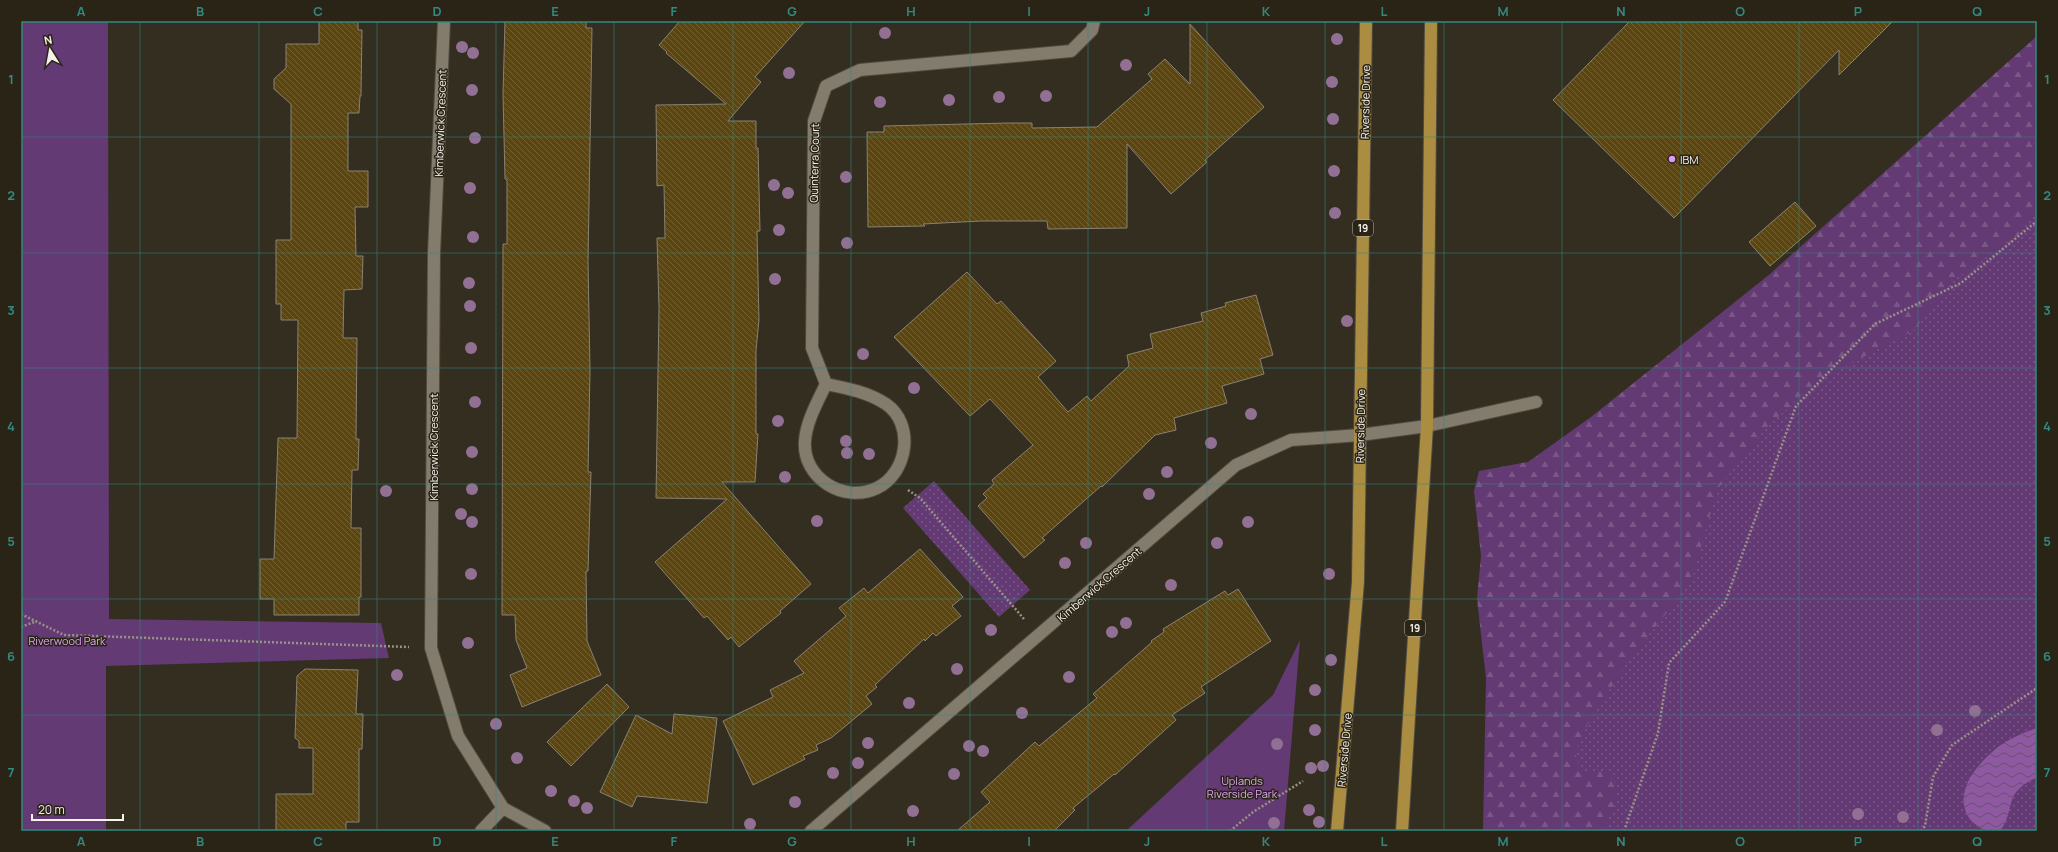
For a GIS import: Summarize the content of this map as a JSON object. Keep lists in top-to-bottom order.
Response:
{
  "streets": {
    "main road": ["Riverside Drive", "19"],
    "street": ["Kimberwick Crescent", "Quinterra Court"]
  },
  "crossings": [
    ["Riverside Drive", "Kimberwick Crescent"],
    ["Kimberwick Crescent", "19"]
  ],
  "parks": ["Riverwood Park", "Uplands Riverside Park"],
  "places": ["IBM"],
  "scale_bar": "20 m",
  "north": "top",
  "grid": {
    "columns": [
      "A",
      "B",
      "C",
      "D",
      "E",
      "F",
      "G",
      "H",
      "I",
      "J",
      "K",
      "L",
      "M",
      "N",
      "O",
      "P",
      "Q"
    ],
    "rows": [
      "1",
      "2",
      "3",
      "4",
      "5",
      "6",
      "7"
    ]
  }
}
